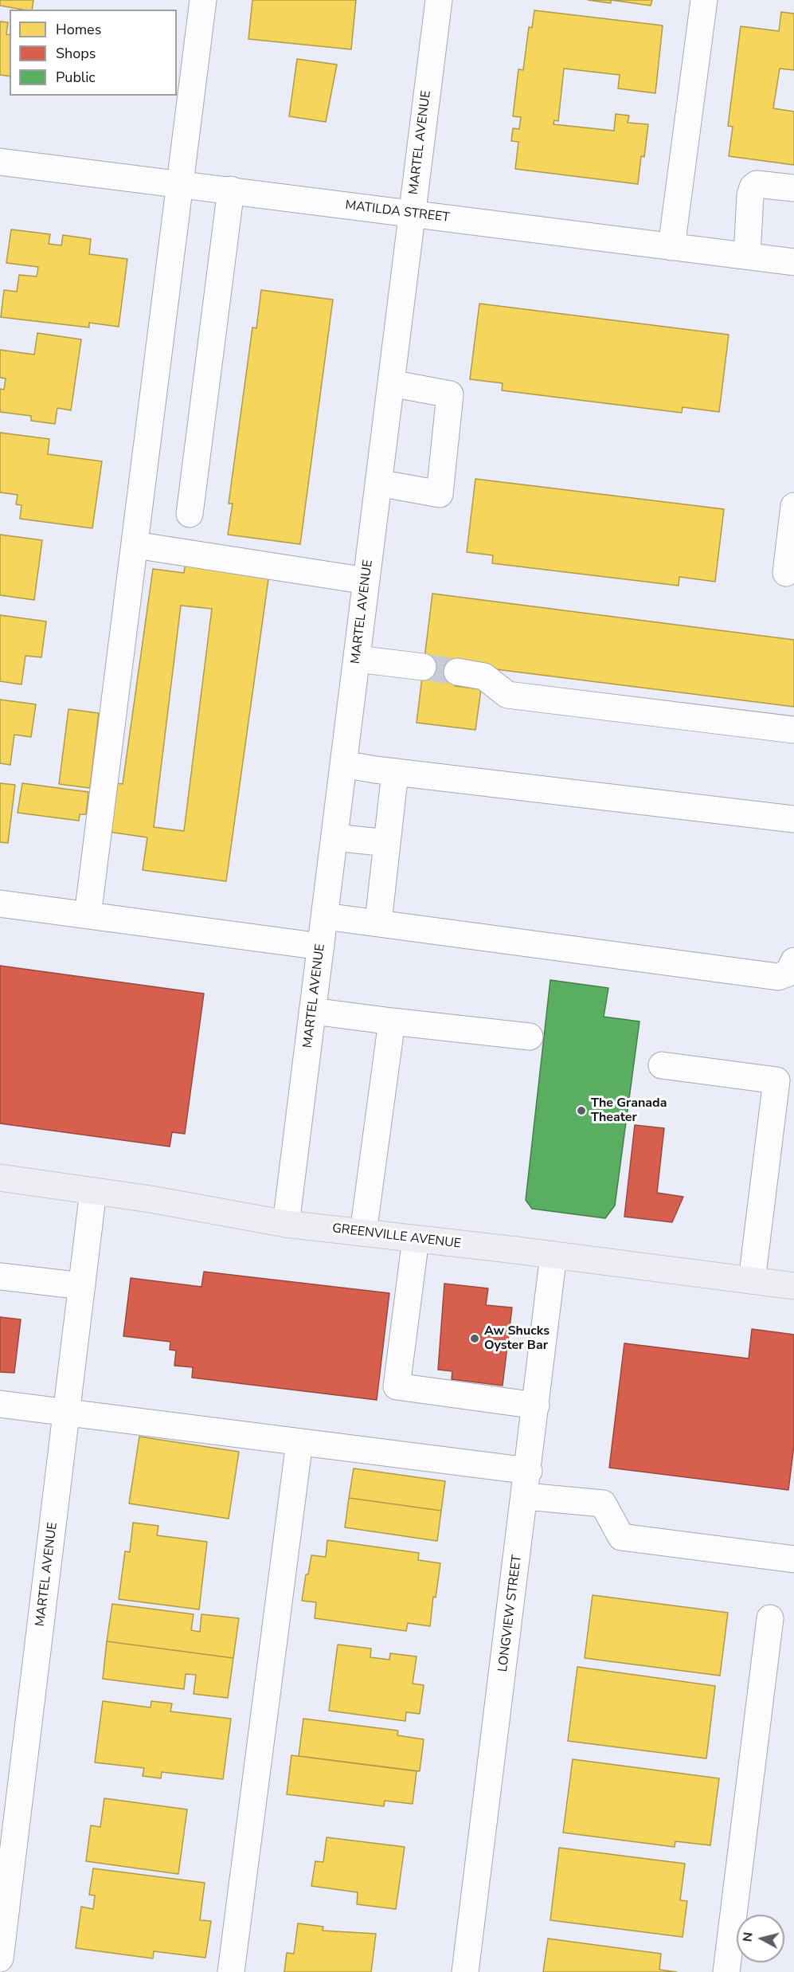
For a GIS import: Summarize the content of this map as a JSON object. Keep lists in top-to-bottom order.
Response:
{
  "streets": {
    "main road": ["GREENVILLE AVENUE"],
    "street": ["MARTEL AVENUE", "MATILDA STREET", "LONGVIEW STREET"]
  },
  "crossings": [
    ["MARTEL AVENUE", "MATILDA STREET"],
    ["MARTEL AVENUE", "GREENVILLE AVENUE"],
    ["GREENVILLE AVENUE", "LONGVIEW STREET"]
  ],
  "places": ["The Granada Theater", "Aw Shucks Oyster Bar"],
  "legend": ["Homes", "Shops", "Public"],
  "north": "left"
}
